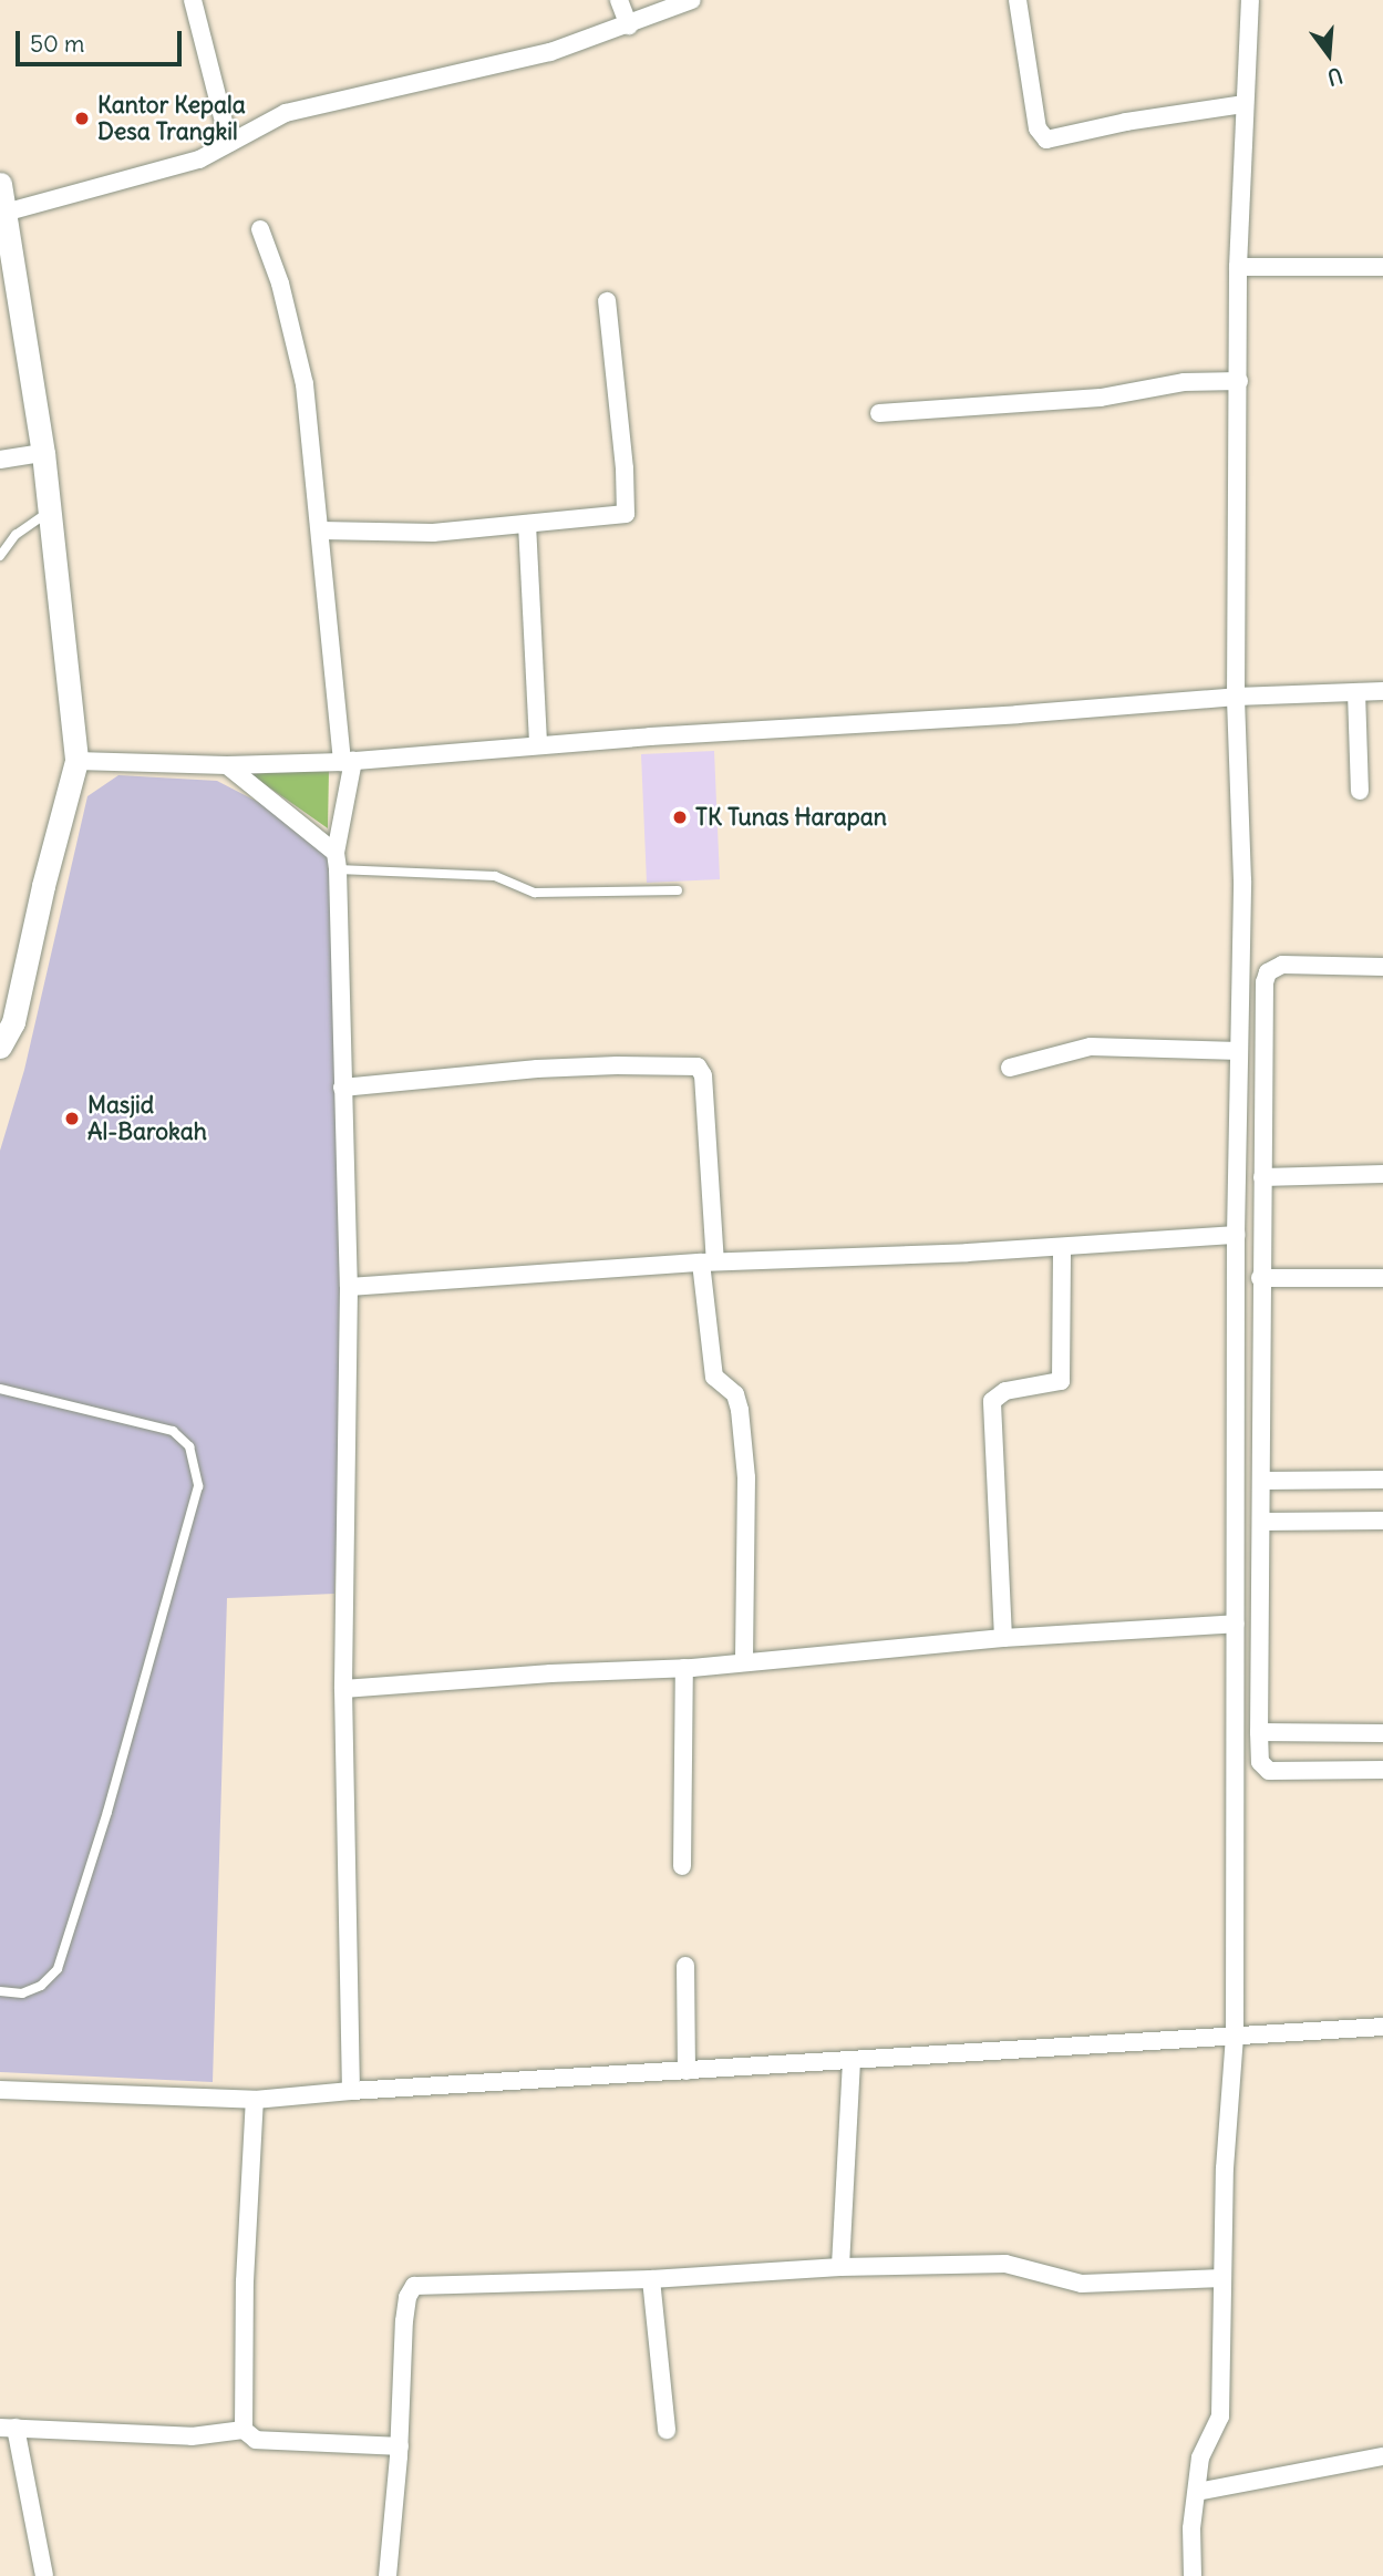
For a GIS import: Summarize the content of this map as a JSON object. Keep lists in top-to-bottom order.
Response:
{
  "places": ["Kantor Kepala Desa Trangkil", "TK Tunas Harapan", "Masjid Al-Barokah"],
  "scale_bar": "50 m",
  "north": "bottom"
}
